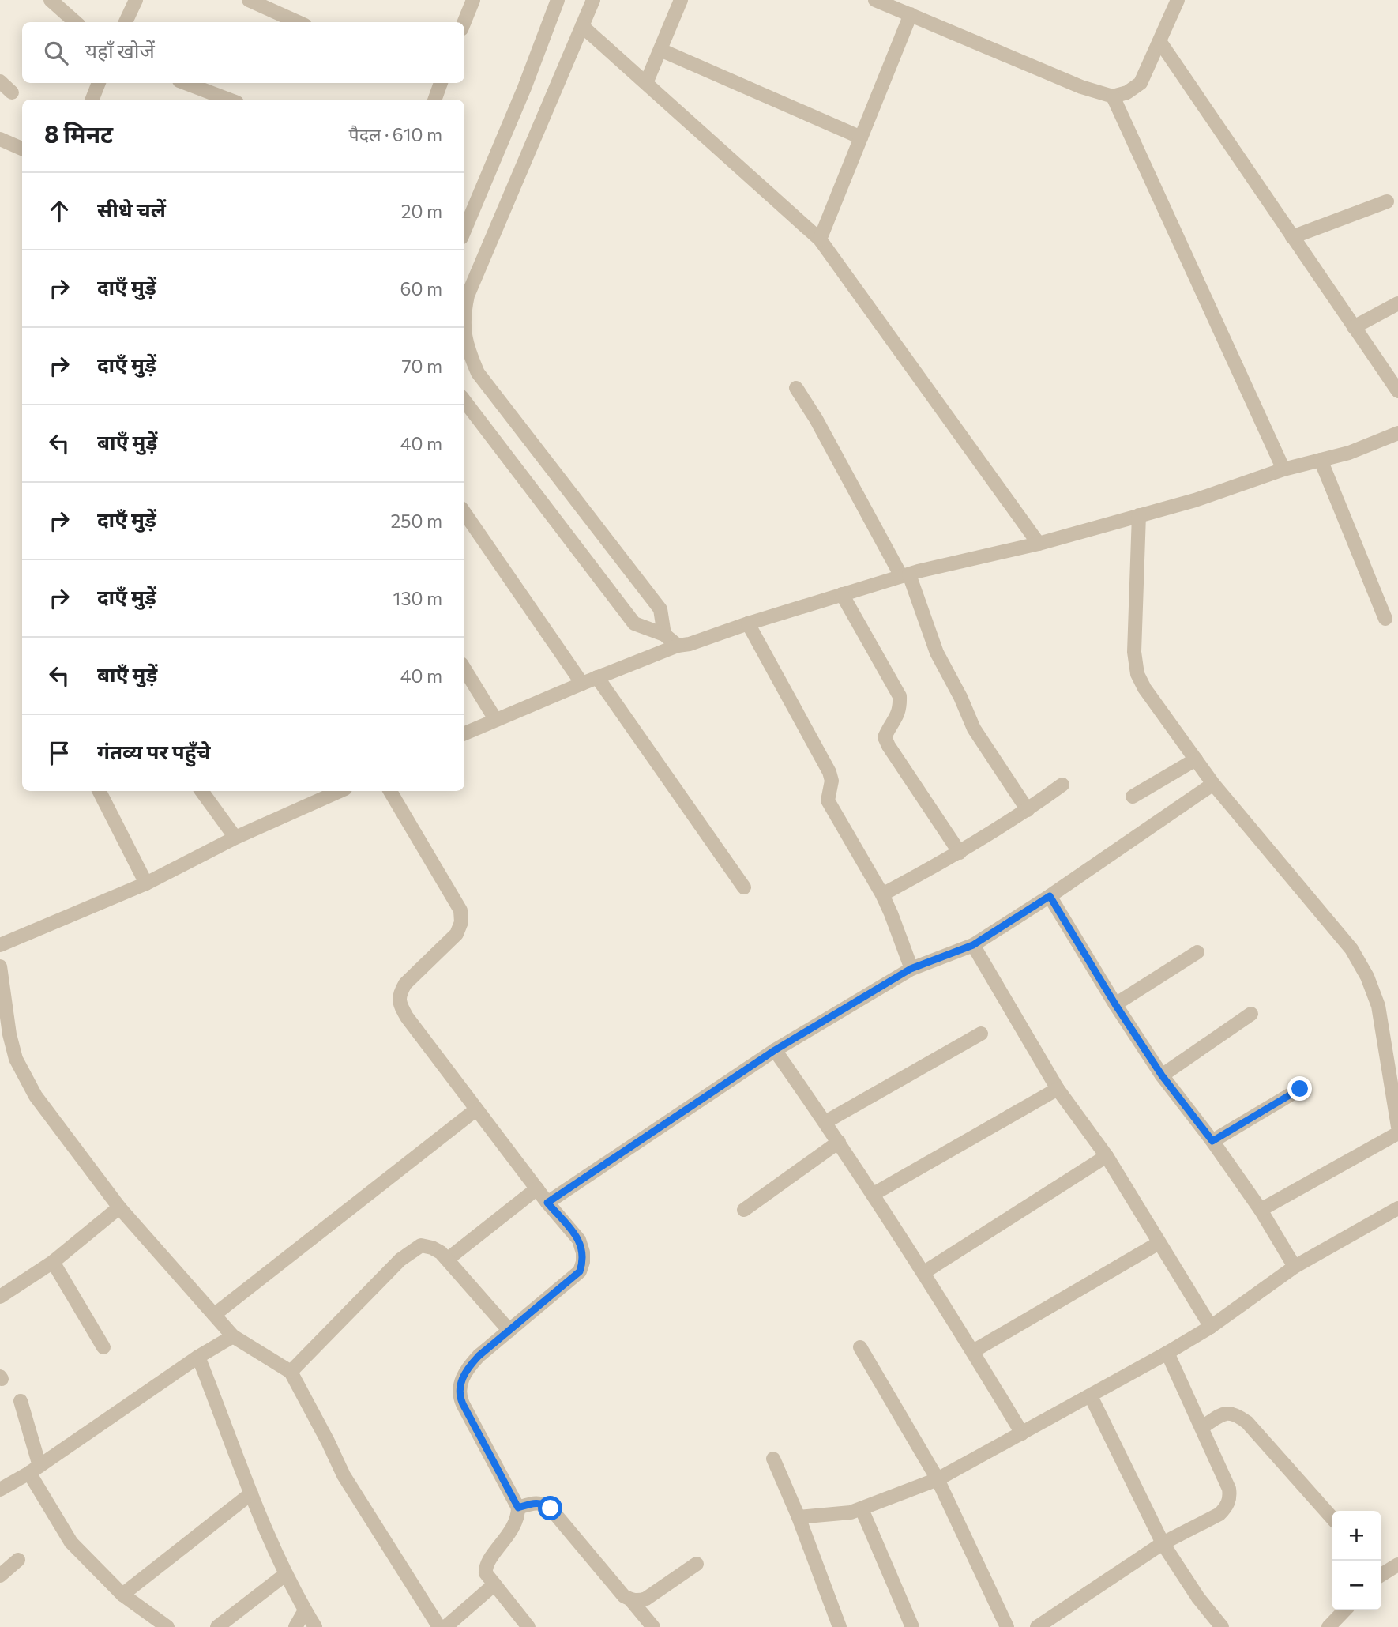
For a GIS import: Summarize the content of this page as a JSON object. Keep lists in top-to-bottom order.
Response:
{
  "page": {
    "search": "यहाँ खोजें",
    "heading": ["8 मिनट", "पैदल · 610 m"],
    "list": [
      ["सीधे चलें", "20 m"],
      ["दाएँ मुड़ें", "60 m"],
      ["दाएँ मुड़ें", "70 m"],
      ["बाएँ मुड़ें", "40 m"],
      ["दाएँ मुड़ें", "250 m"],
      ["दाएँ मुड़ें", "130 m"],
      ["बाएँ मुड़ें", "40 m"],
      "गंतव्य पर पहुँचे"
    ],
    "map_buttons": ["+", "−"]
  }
}
